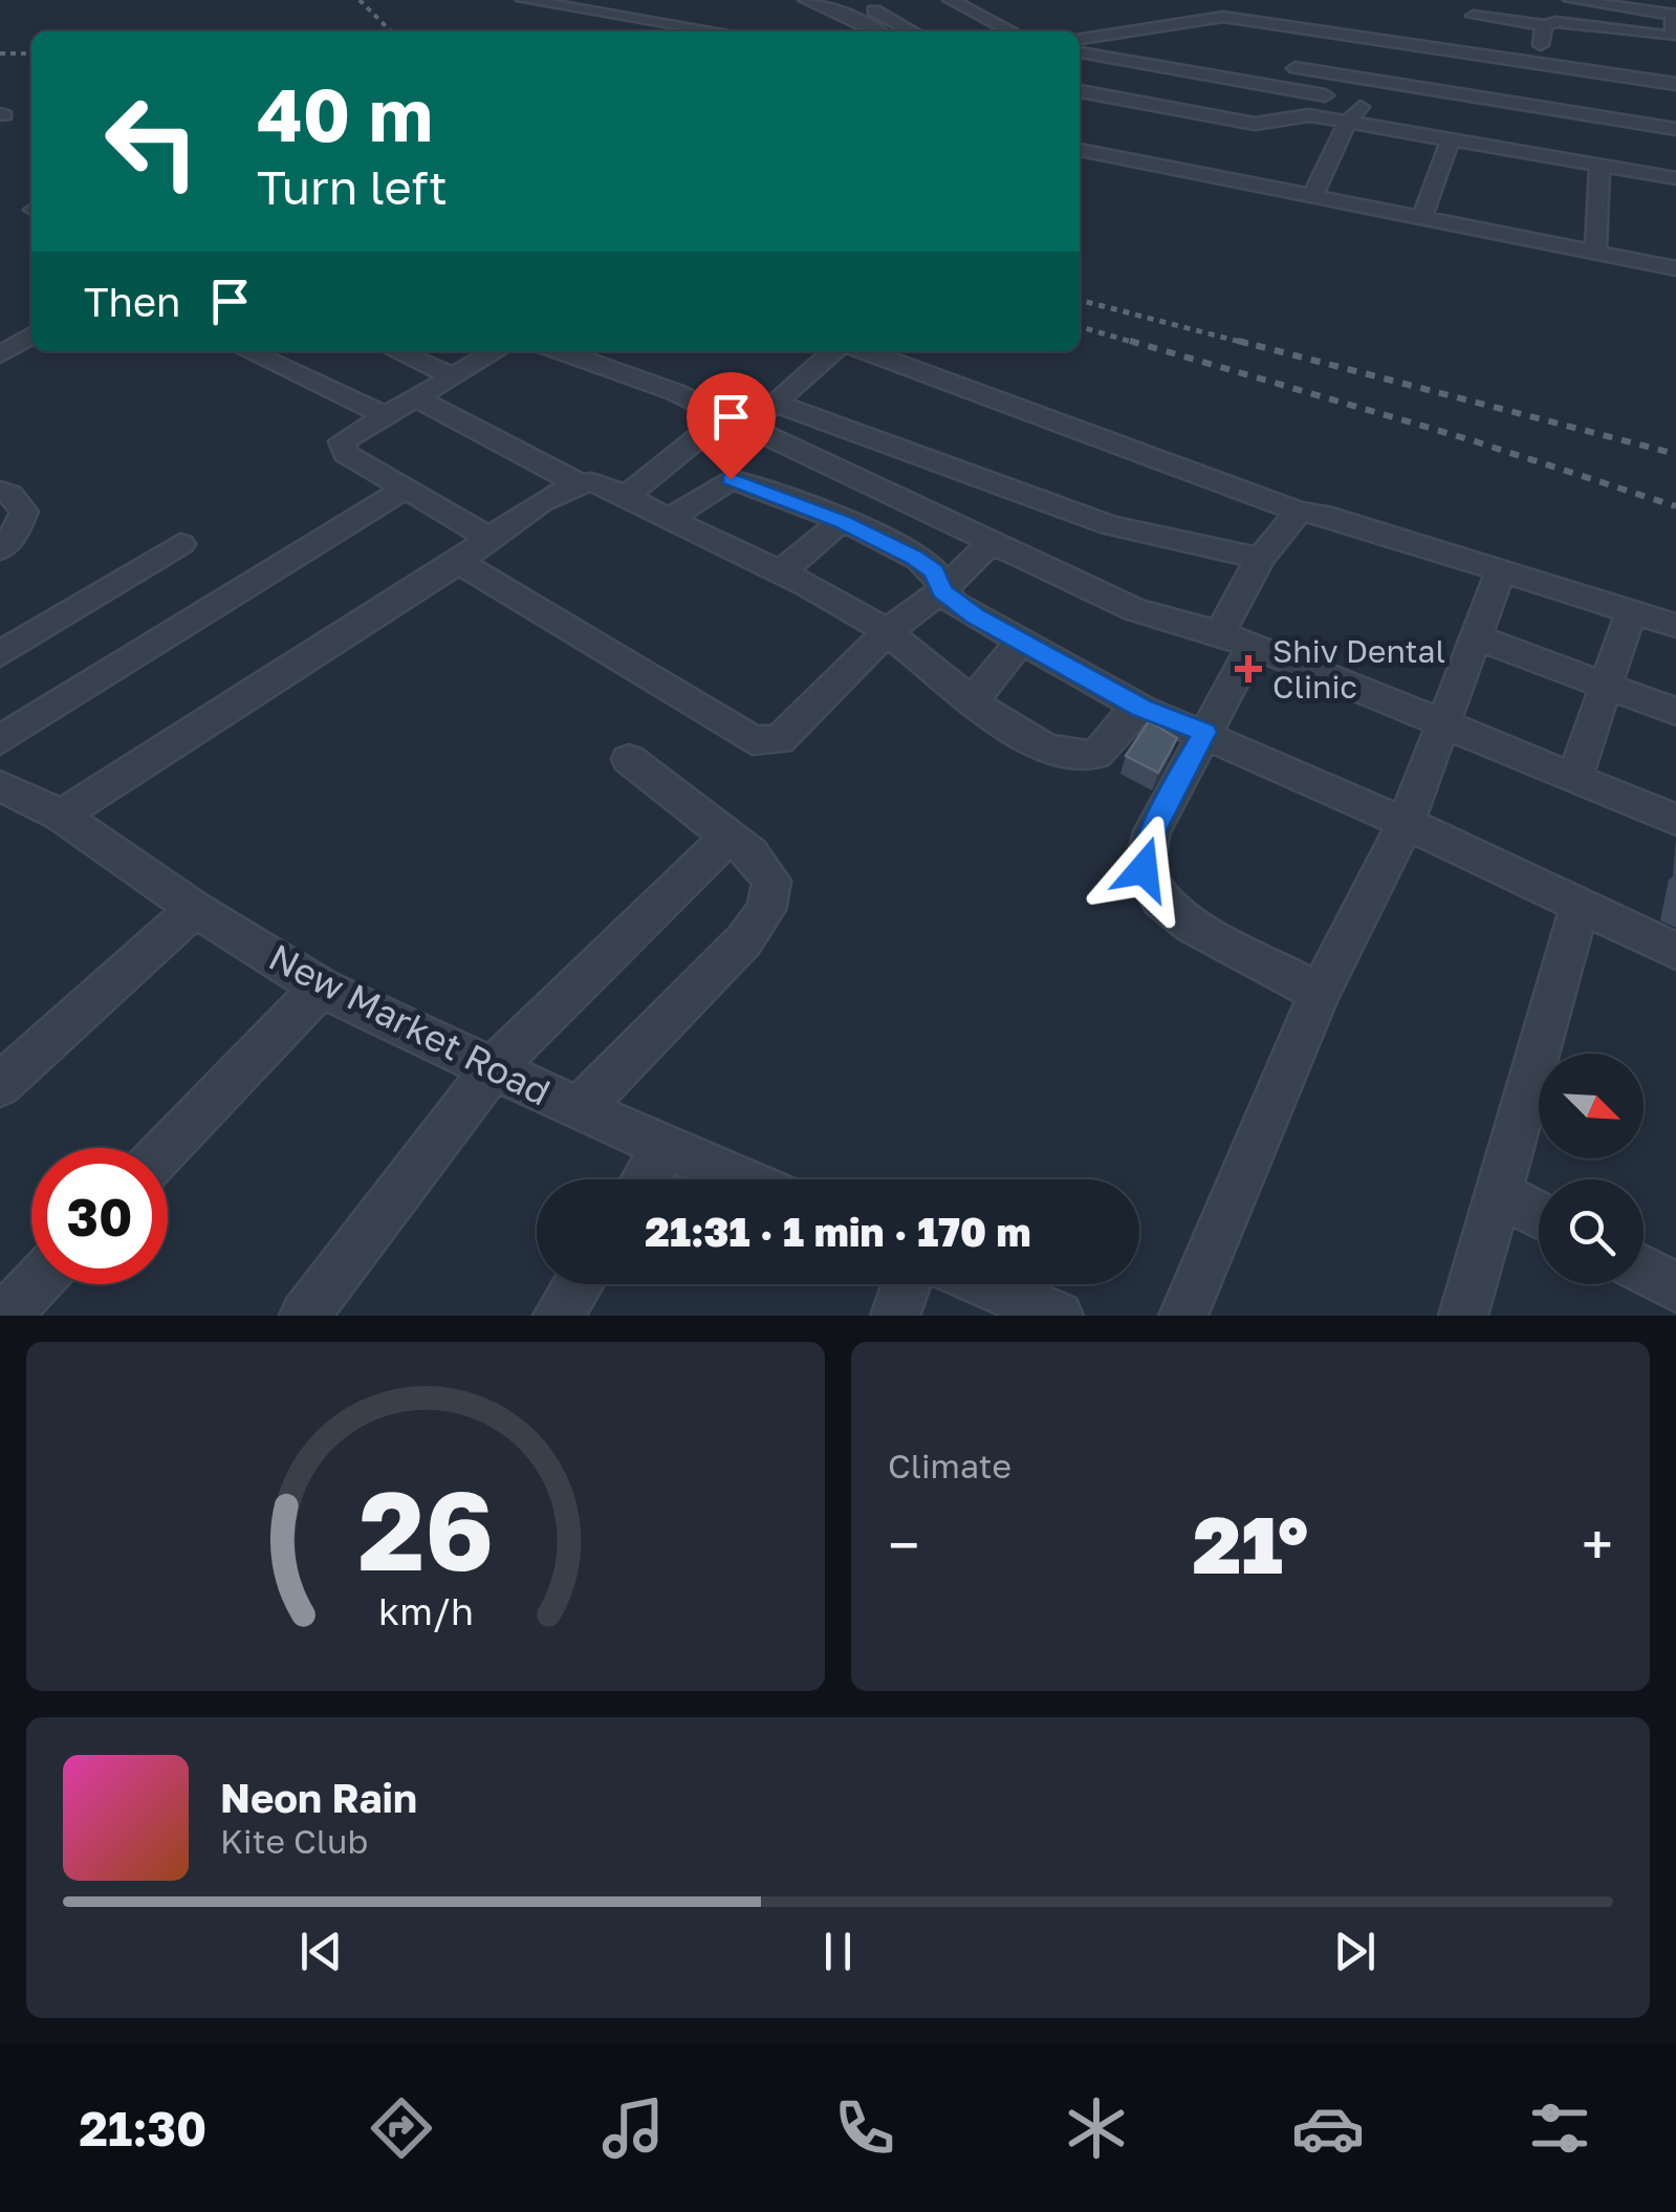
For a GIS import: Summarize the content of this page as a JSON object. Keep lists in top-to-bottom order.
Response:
{
  "streets": {
    "street": ["New Market Road"]
  },
  "places": {
    "health": ["Shiv Dental Clinic"]
  },
  "north": "bottom right",
  "page": {
    "turn": ["40 m", "Turn left"],
    "then": "Then",
    "limit": "30",
    "trip": "21:31 · 1 min · 170 m",
    "tile": "Climate",
    "heat": ["−", "21°", "+"],
    "song": ["Neon Rain", "Kite Club"],
    "tabs": "21:30",
    "gauge": ["26", "km/h"]
  }
}
